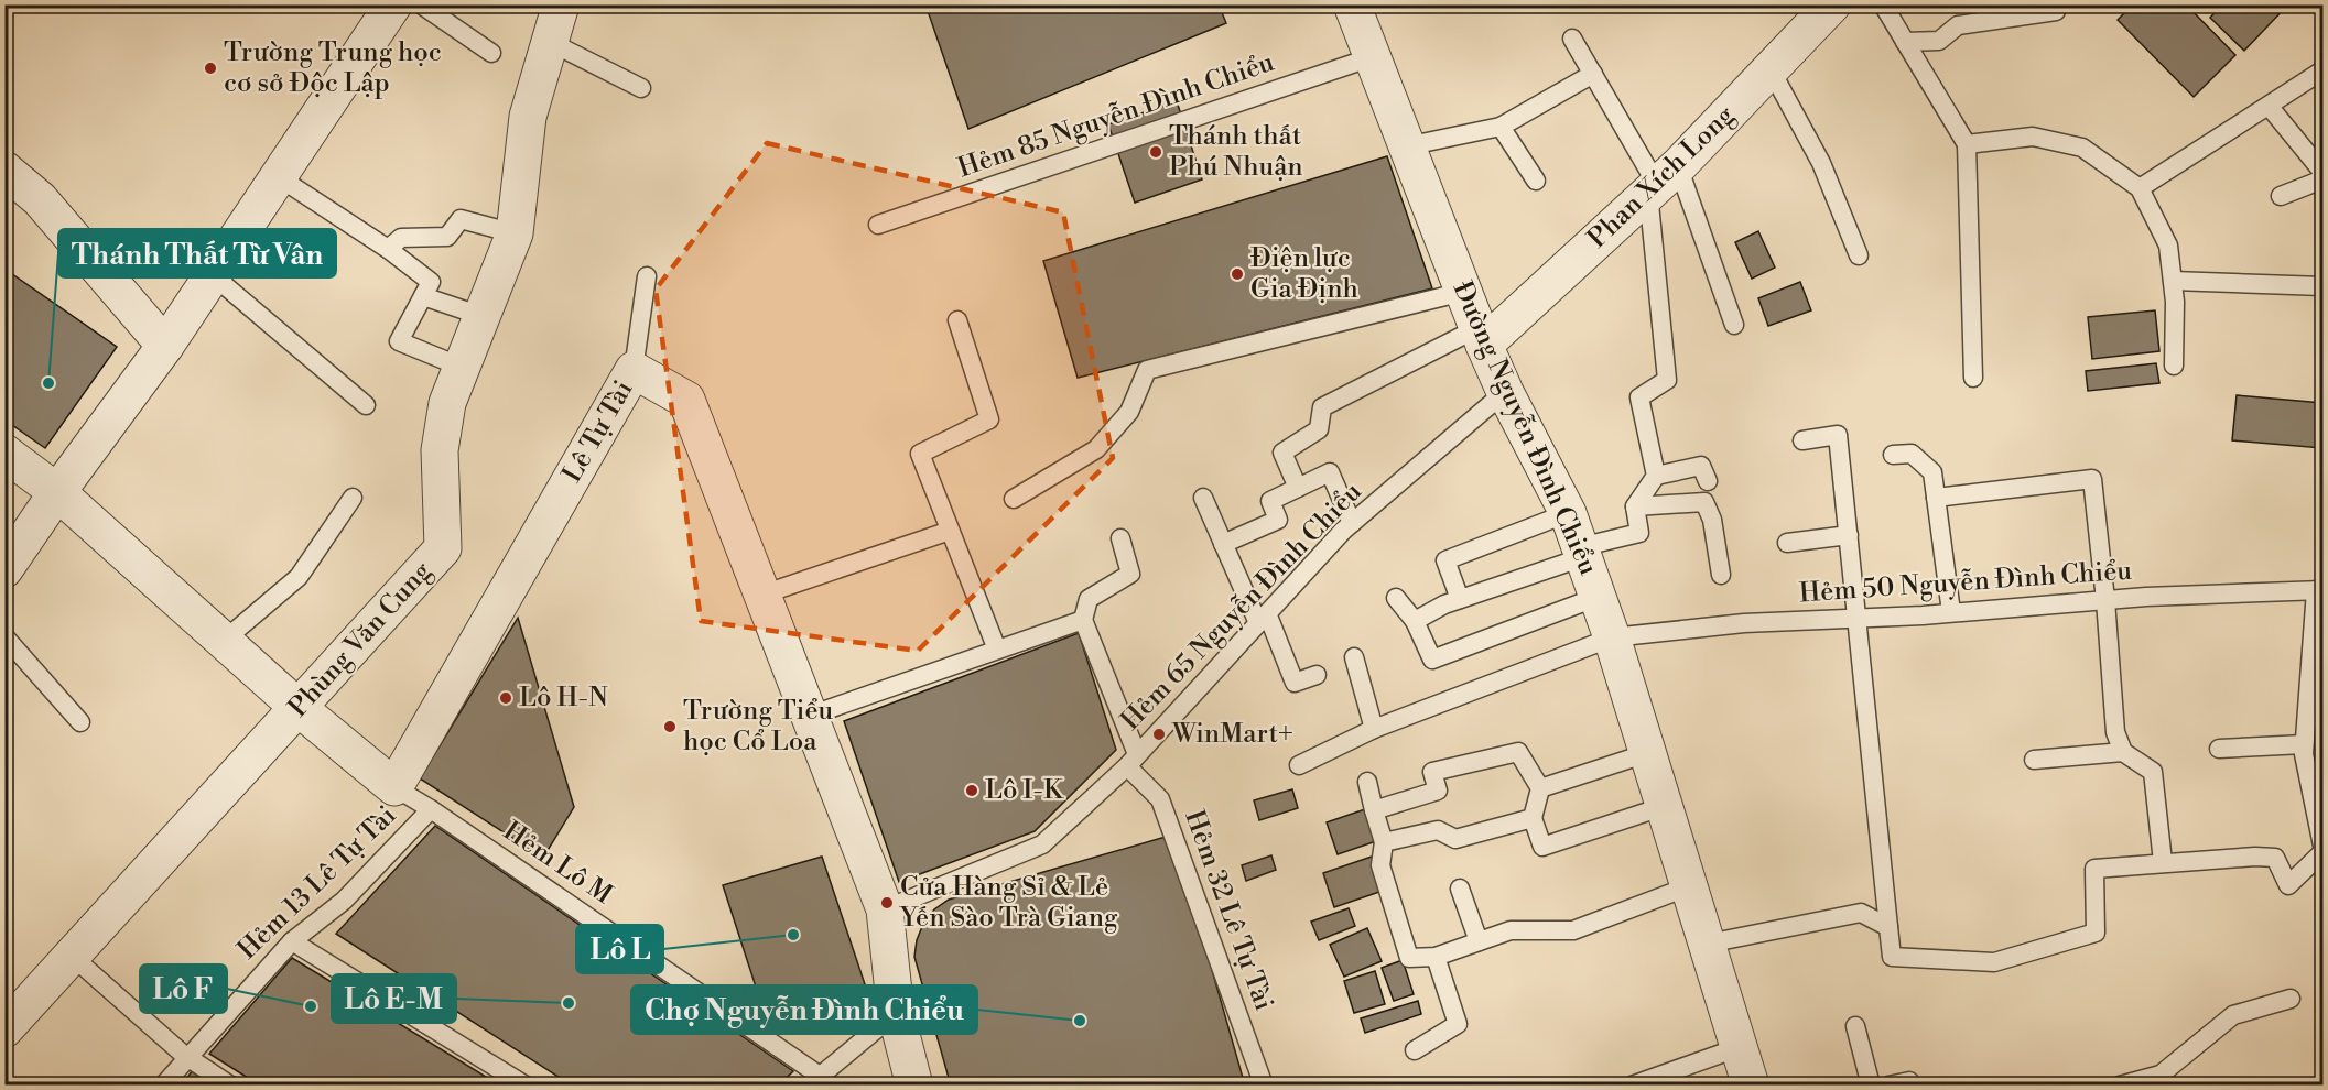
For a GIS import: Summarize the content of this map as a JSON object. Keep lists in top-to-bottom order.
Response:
{
  "streets": {
    "street": [
      "Phan Xích Long",
      "Đường Nguyễn Đình Chiểu",
      "Lê Tự Tài",
      "Phùng Văn Cung"
    ],
    "lane": [
      "Hẻm 85 Nguyễn Đình Chiểu",
      "Hẻm 50 Nguyễn Đình Chiểu",
      "Hẻm 65 Nguyễn Đình Chiểu",
      "Hẻm Lô M",
      "Hẻm 13 Lê Tự Tài",
      "Hẻm 32 Lê Tự Tài"
    ]
  },
  "crossings": [
    ["Hẻm 85 Nguyễn Đình Chiểu", "Đường Nguyễn Đình Chiểu"],
    ["Phan Xích Long", "Đường Nguyễn Đình Chiểu"],
    ["Đường Nguyễn Đình Chiểu", "Hẻm 50 Nguyễn Đình Chiểu"],
    ["Đường Nguyễn Đình Chiểu", "Hẻm 65 Nguyễn Đình Chiểu"],
    ["Lê Tự Tài", "Hẻm 65 Nguyễn Đình Chiểu"],
    ["Lê Tự Tài", "Hẻm Lô M"],
    ["Hẻm 65 Nguyễn Đình Chiểu", "Hẻm 32 Lê Tự Tài"],
    ["Hẻm Lô M", "Hẻm 13 Lê Tự Tài"]
  ],
  "places": [
    "Trường Trung học cơ sở Độc Lập",
    "Thánh thất Phú Nhuận",
    "Điện lực Gia Định",
    "Thánh Thất Từ Vân",
    "Lô H-N",
    "Trường Tiểu học Cổ Loa",
    "WinMart+",
    "Lô I-K",
    "Cửa Hàng Sỉ & Lẻ Yến Sào Trà Giang",
    "Lô L",
    "Lô E-M",
    "Lô F",
    "Chợ Nguyễn Đình Chiểu"
  ]
}
